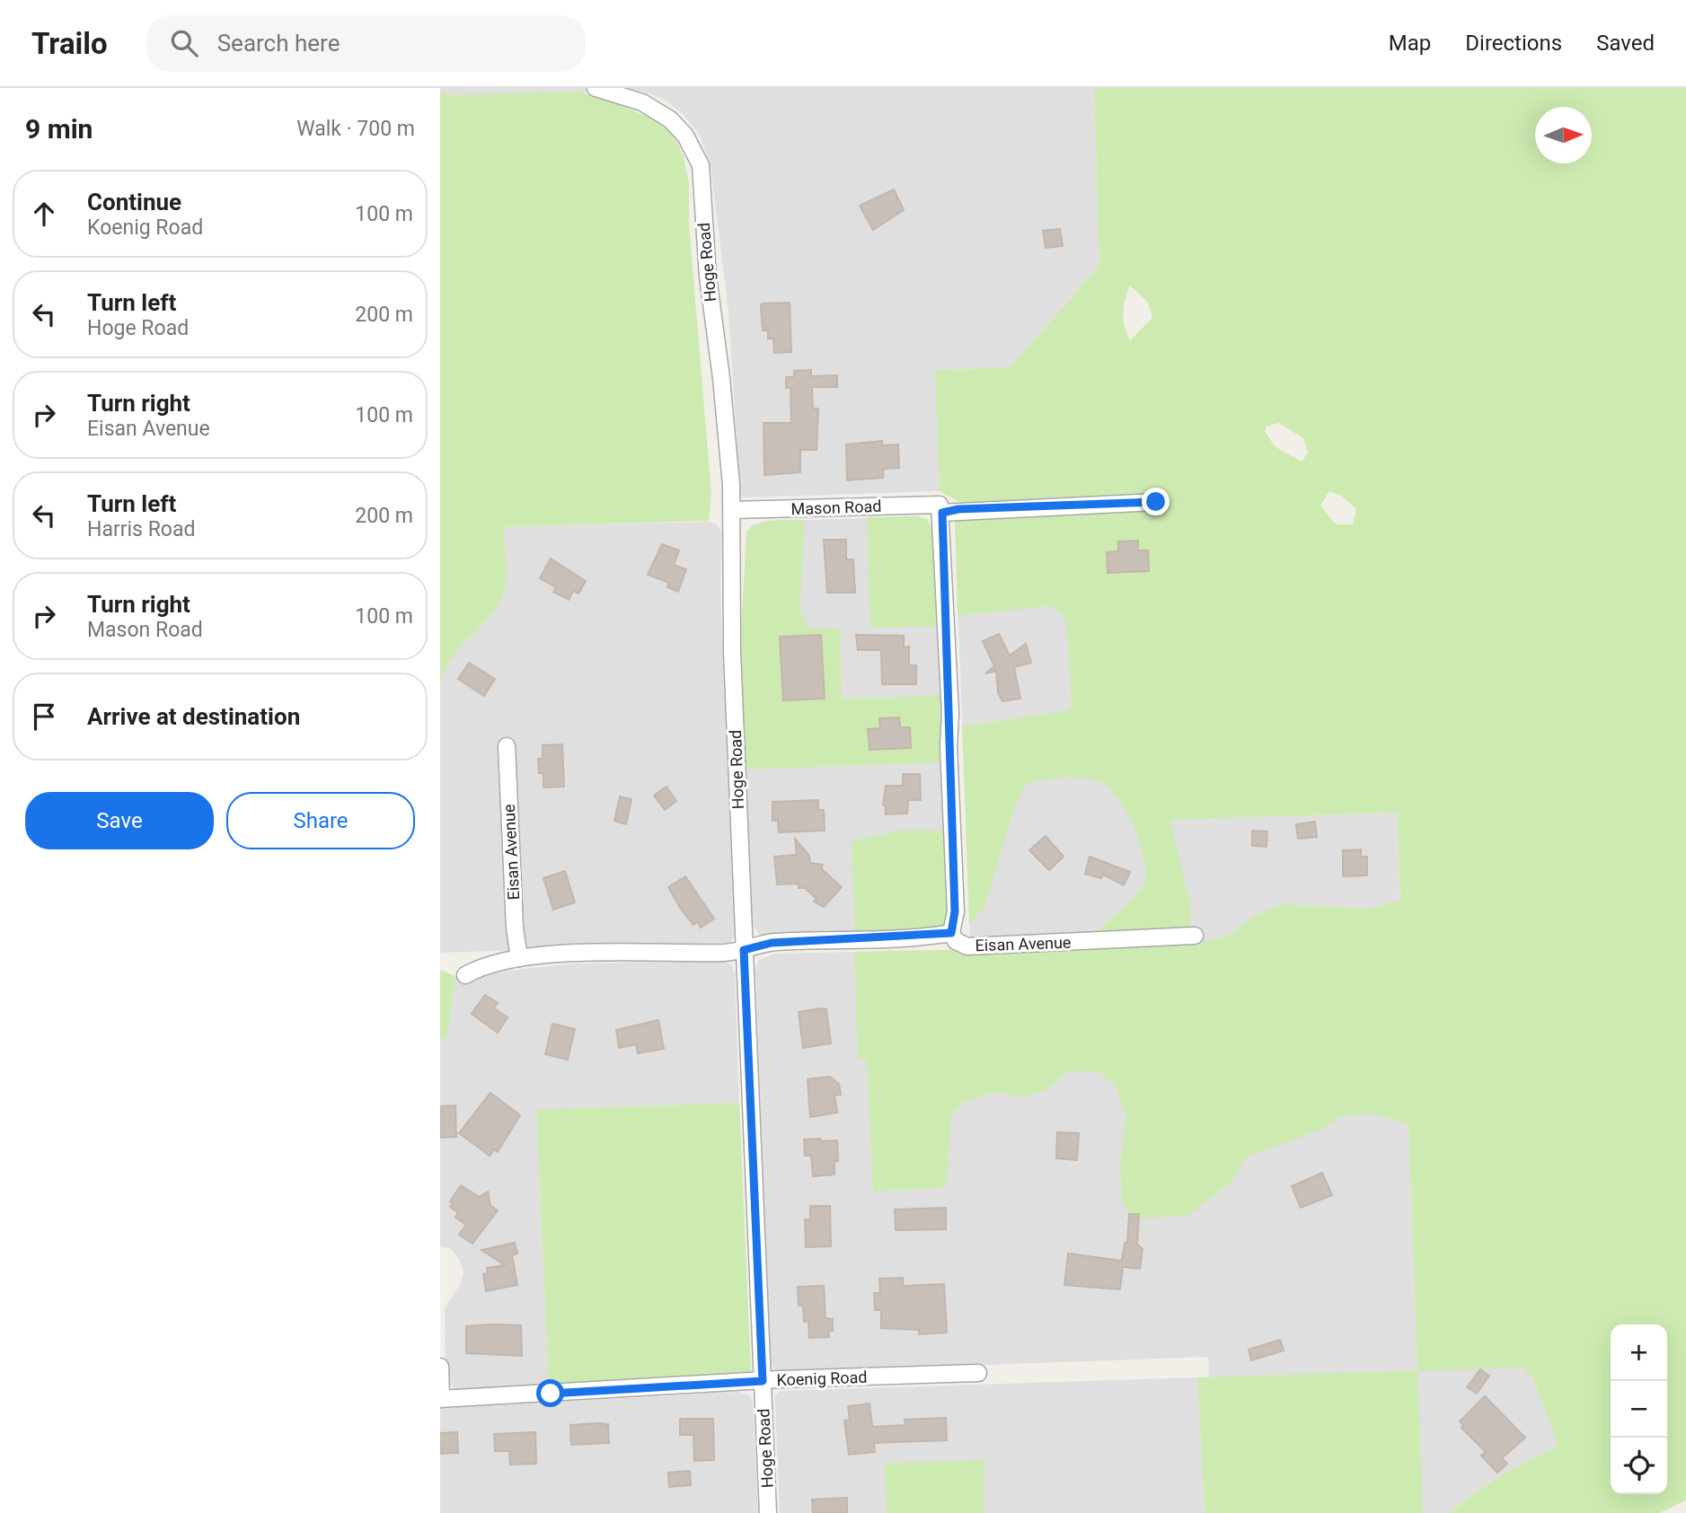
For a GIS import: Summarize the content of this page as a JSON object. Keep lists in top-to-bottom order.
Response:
{
  "streets": {
    "street": [
      "Hoge Road",
      "Mason Road",
      "Eisan Avenue",
      "Koenig Road"
    ]
  },
  "crossings": [
    ["Hoge Road", "Mason Road"],
    ["Hoge Road", "Koenig Road"]
  ],
  "north": "right",
  "page": {
    "header": "Trailo",
    "search": "Search here",
    "nav": ["Map", "Directions", "Saved"],
    "heading": ["9 min", "Walk · 700 m"],
    "list": [
      ["Continue", "Koenig Road", "100 m"],
      ["Turn left", "Hoge Road", "200 m"],
      ["Turn right", "Eisan Avenue", "100 m"],
      ["Turn left", "Harris Road", "200 m"],
      ["Turn right", "Mason Road", "100 m"],
      "Arrive at destination"
    ],
    "buttons": ["Save", "Share"],
    "map_buttons": ["+", "−"]
  }
}
